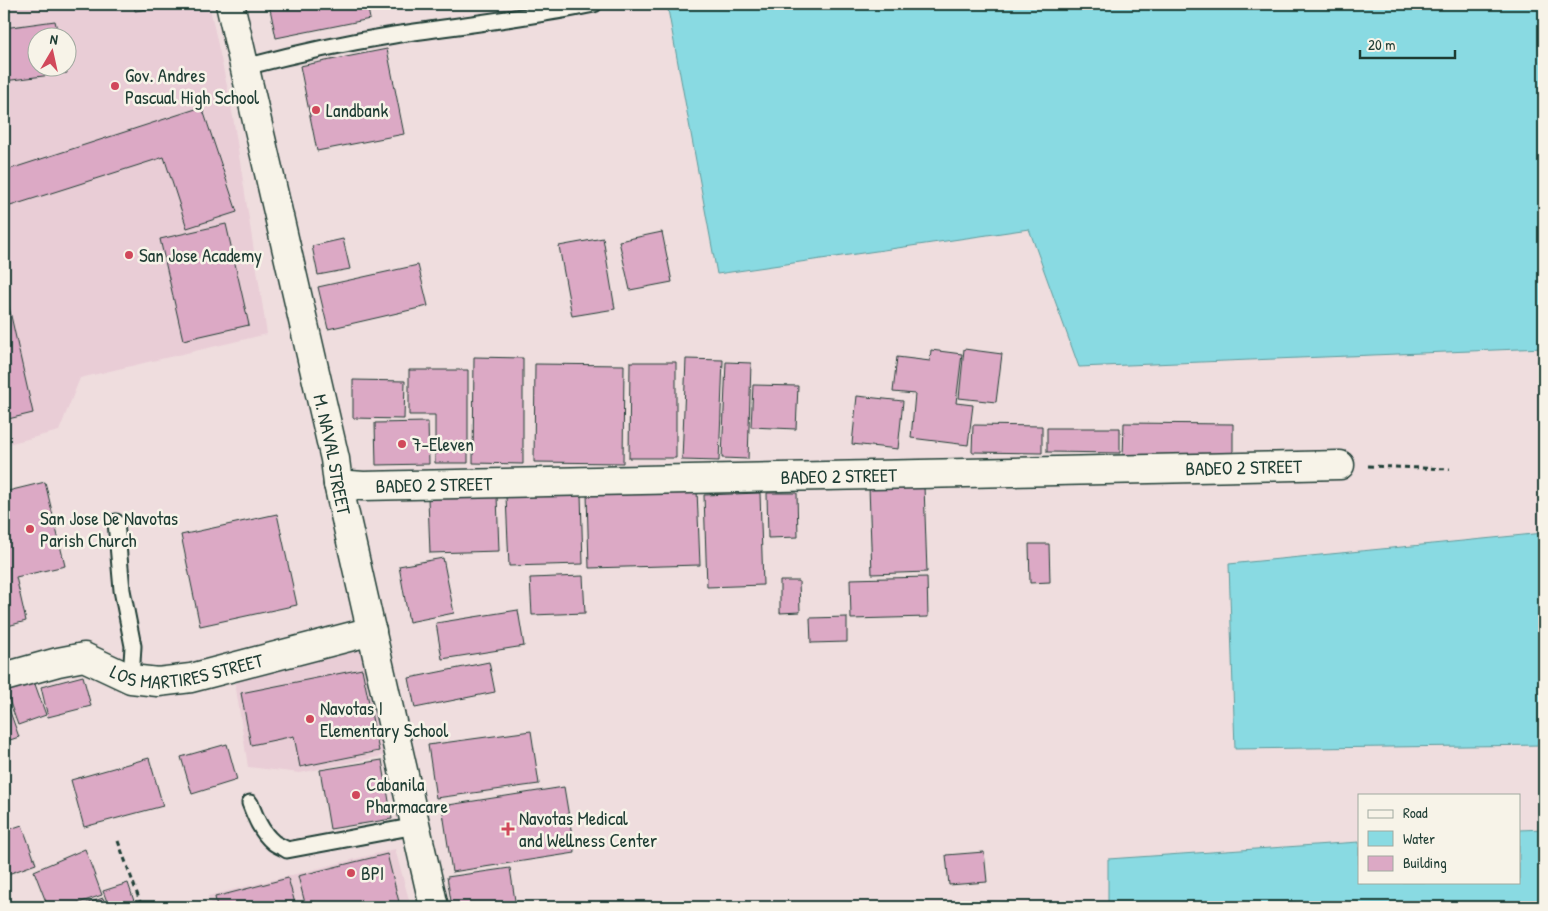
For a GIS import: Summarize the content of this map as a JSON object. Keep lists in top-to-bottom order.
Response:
{
  "streets": {
    "street": ["M. NAVAL STREET", "BADEO 2 STREET", "LOS MARTIRES STREET"]
  },
  "crossings": [
    ["M. NAVAL STREET", "BADEO 2 STREET"],
    ["M. NAVAL STREET", "LOS MARTIRES STREET"]
  ],
  "places": {
    "other": [
      "Gov. Andres Pascual High School",
      "Landbank",
      "San Jose Academy",
      "7-Eleven",
      "San Jose De Navotas Parish Church",
      "Navotas I Elementary School",
      "Cabanila Pharmacare",
      "BPI"
    ],
    "health": ["Navotas Medical and Wellness Center"]
  },
  "legend": ["Road", "Water", "Building"],
  "scale_bar": "20 m",
  "north": "top"
}
